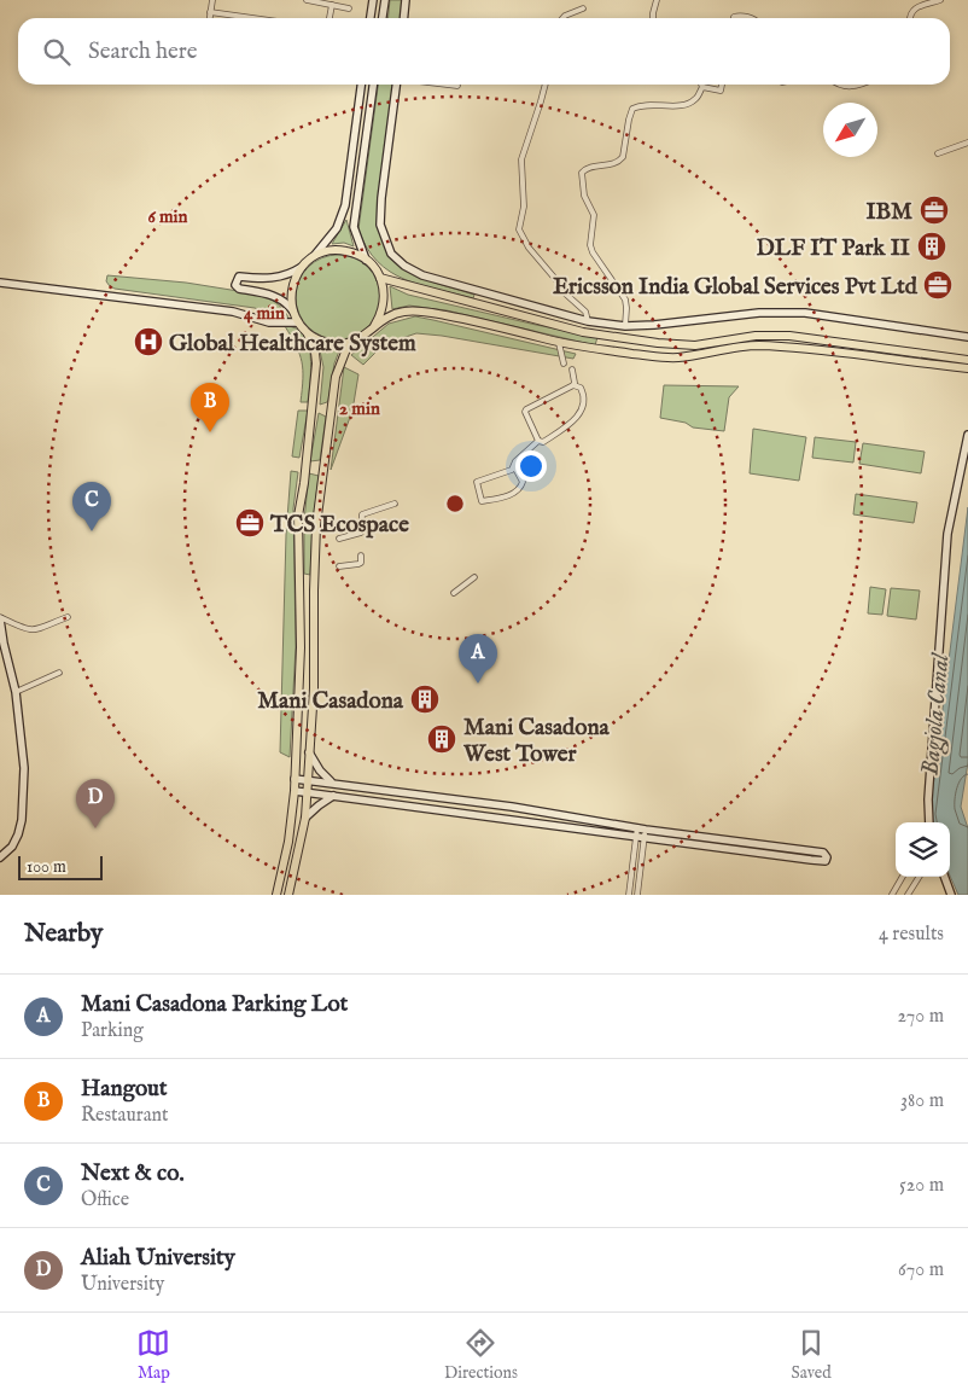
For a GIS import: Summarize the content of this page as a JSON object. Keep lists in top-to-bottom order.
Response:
{
  "water": ["Bagjola Canal"],
  "places": {
    "office": ["IBM", "Ericsson India Global Services Pvt Ltd", "TCS Ecospace"],
    "building": ["DLF IT Park II", "Mani Casadona", "Mani Casadona West Tower"],
    "hospital": ["Global Healthcare System"]
  },
  "scale_bar": "100 m",
  "north": "bottom left",
  "page": {
    "search": "Search here",
    "pins": [
      "B",
      "C",
      "A",
      "D"
    ],
    "scale": "100 m",
    "heading": ["Nearby", "4 results"],
    "list": [
      {
        "mark": "A",
        "name": "Mani Casadona Parking Lot",
        "note": "Parking",
        "value": "270 m"
      },
      {
        "mark": "B",
        "name": "Hangout",
        "note": "Restaurant",
        "value": "380 m"
      },
      {
        "mark": "C",
        "name": "Next & co.",
        "note": "Office",
        "value": "520 m"
      },
      {
        "mark": "D",
        "name": "Aliah University",
        "note": "University",
        "value": "670 m"
      }
    ],
    "nav": ["Map", "Directions", "Saved"]
  },
  "rings": ["6 min", "4 min", "2 min"]
}
